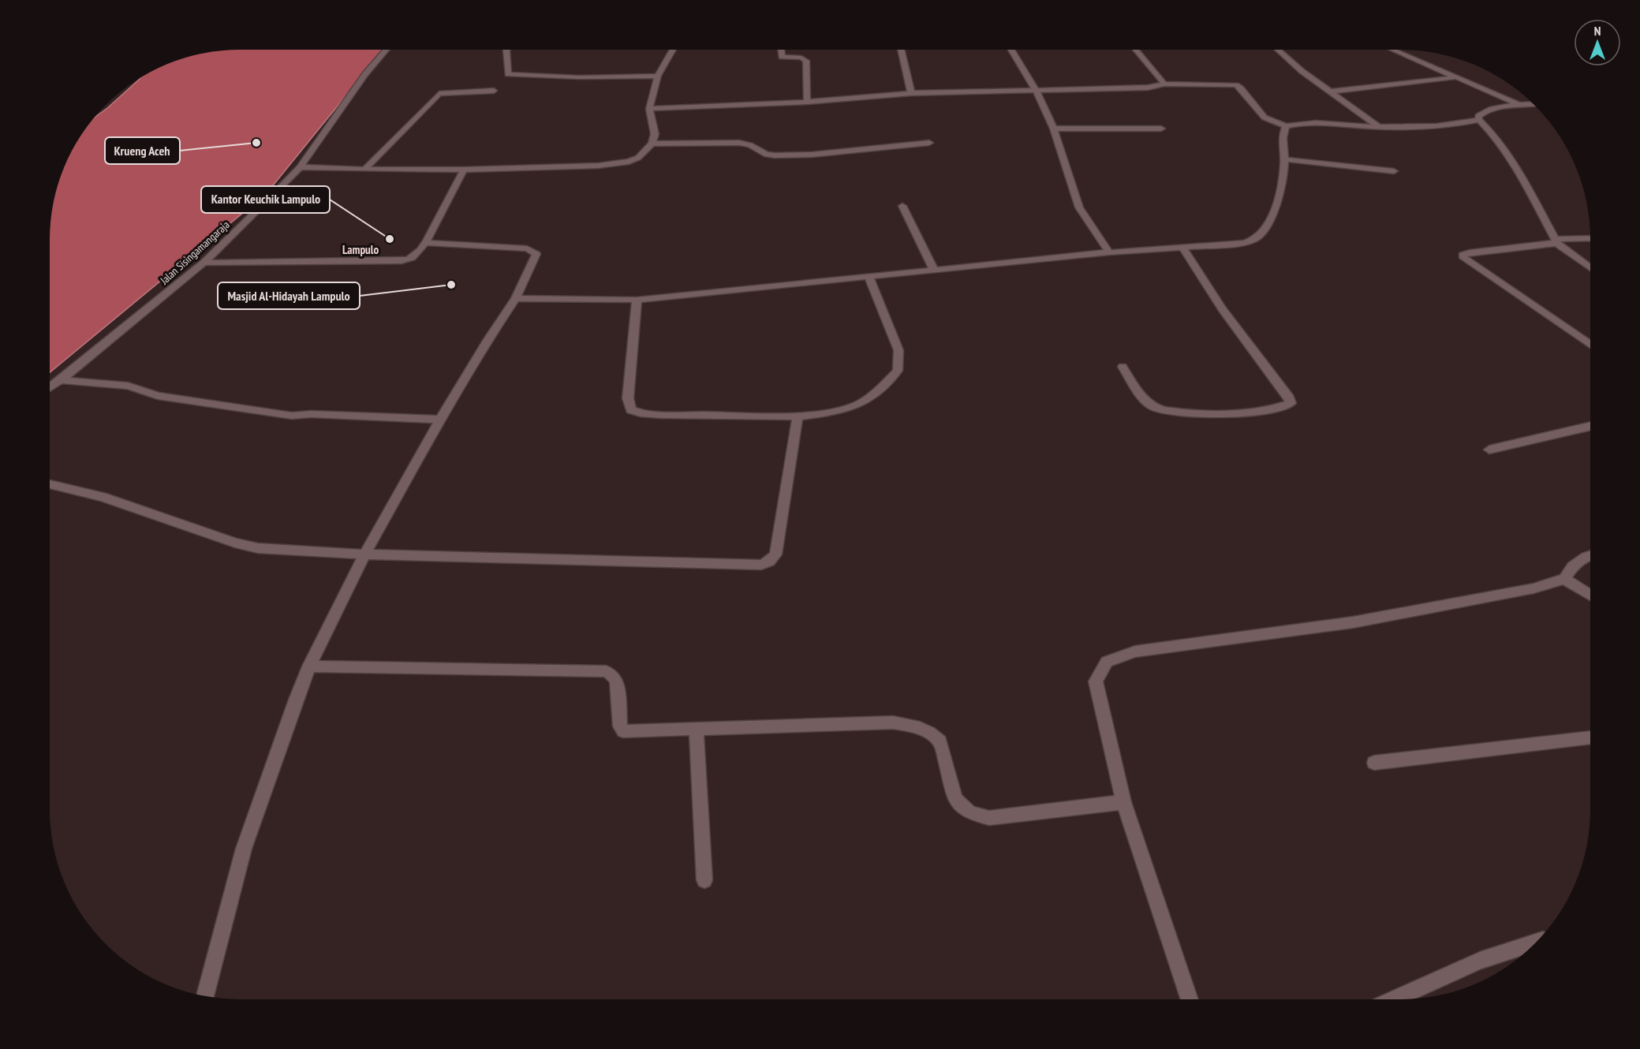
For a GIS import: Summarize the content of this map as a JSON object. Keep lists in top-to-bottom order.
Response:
{
  "streets": {
    "street": ["Jalan Sisingamangaraja"]
  },
  "districts": ["Lampulo"],
  "places": ["Krueng Aceh", "Kantor Keuchik Lampulo", "Masjid Al-Hidayah Lampulo"],
  "north": "top"
}
